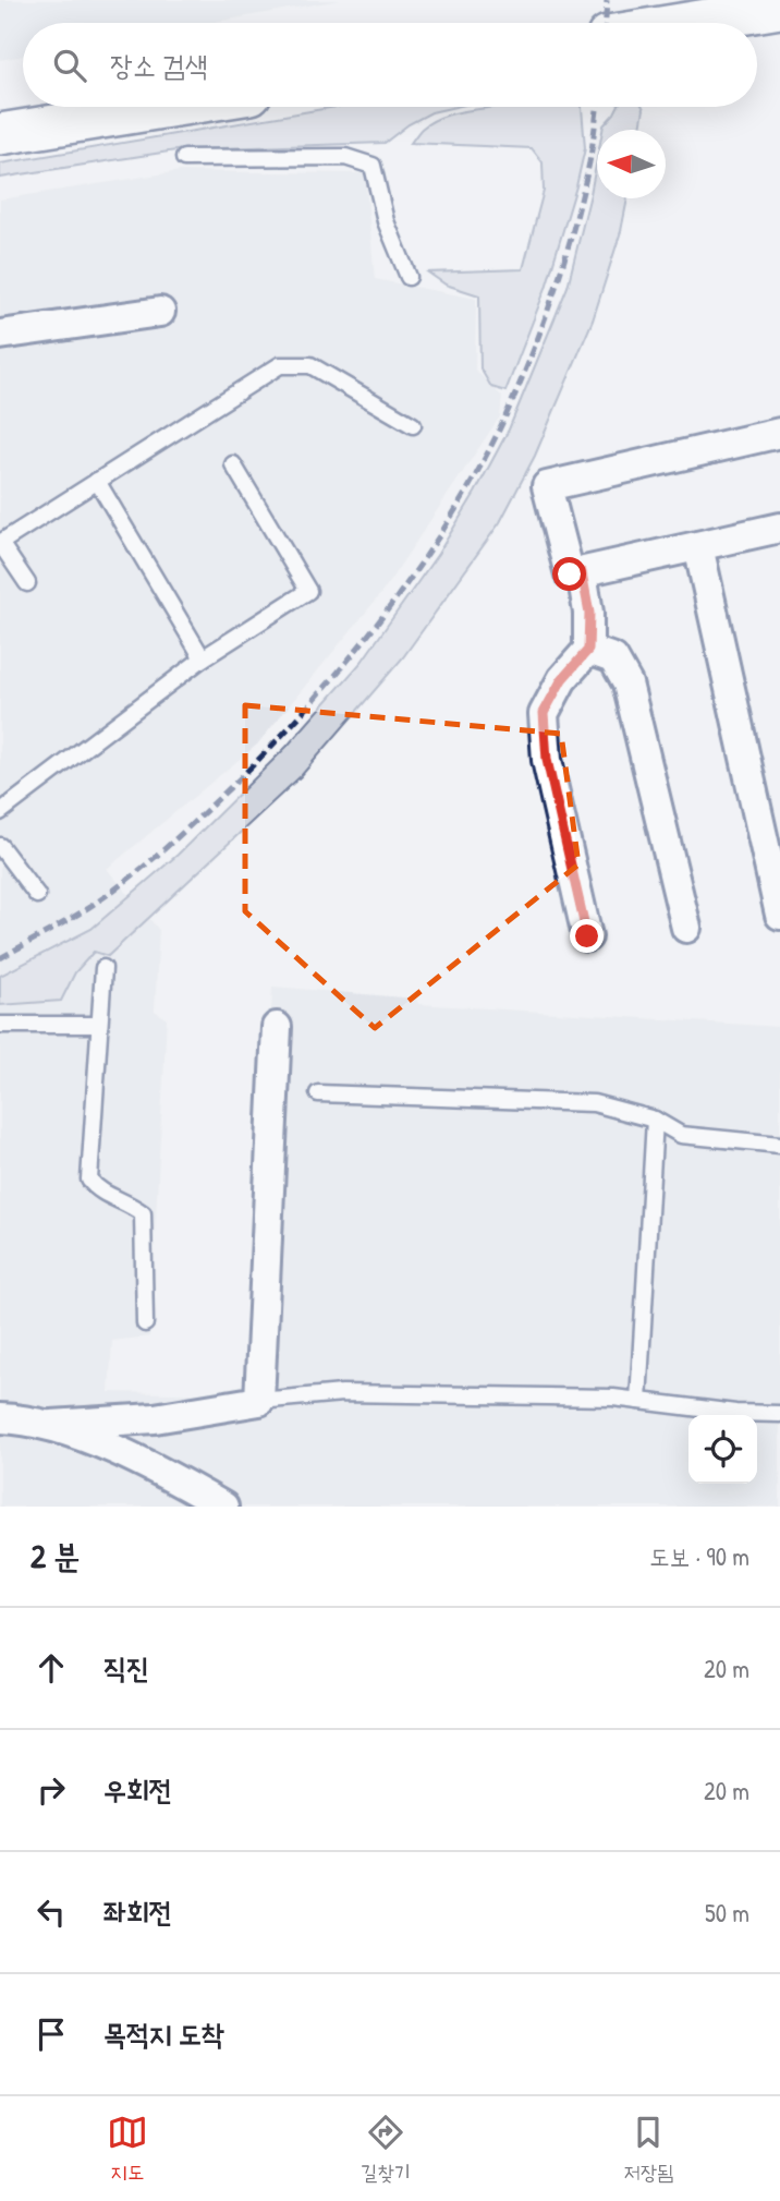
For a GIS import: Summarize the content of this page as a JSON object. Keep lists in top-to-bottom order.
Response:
{
  "north": "left",
  "page": {
    "search": "장소 검색",
    "heading": ["2 분", "도보 · 90 m"],
    "list": [
      ["직진", "20 m"],
      ["우회전", "20 m"],
      ["좌회전", "50 m"],
      "목적지 도착"
    ],
    "nav": ["지도", "길찾기", "저장됨"]
  }
}
